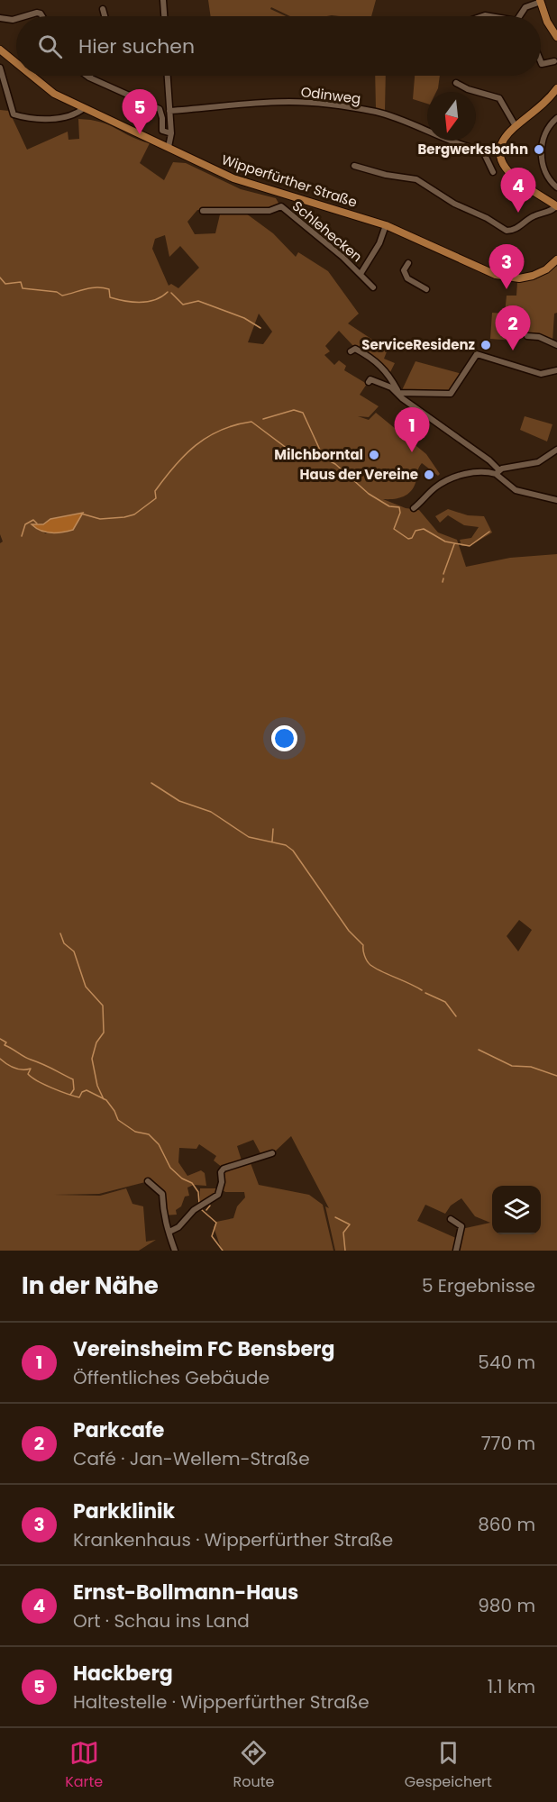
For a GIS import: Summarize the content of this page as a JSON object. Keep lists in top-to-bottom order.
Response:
{
  "streets": {
    "main road": ["Wipperfürther Straße"],
    "street": ["Odinweg", "Schlehecken"]
  },
  "crossings": [
    ["Wipperfürther Straße", "Schlehecken"]
  ],
  "places": [
    "Bergwerksbahn",
    "ServiceResidenz",
    "Milchborntal",
    "Haus der Vereine"
  ],
  "north": "bottom",
  "page": {
    "search": "Hier suchen",
    "pins": [
      "5",
      "4",
      "3",
      "2",
      "1"
    ],
    "heading": ["In der Nähe", "5 Ergebnisse"],
    "list": [
      {
        "mark": "1",
        "name": "Vereinsheim FC Bensberg",
        "note": "Öffentliches Gebäude",
        "value": "540 m"
      },
      {
        "mark": "2",
        "name": "Parkcafe",
        "note": "Café · Jan-Wellem-Straße",
        "value": "770 m"
      },
      {
        "mark": "3",
        "name": "Parkklinik",
        "note": "Krankenhaus · Wipperfürther Straße",
        "value": "860 m"
      },
      {
        "mark": "4",
        "name": "Ernst-Bollmann-Haus",
        "note": "Ort · Schau ins Land",
        "value": "980 m"
      },
      {
        "mark": "5",
        "name": "Hackberg",
        "note": "Haltestelle · Wipperfürther Straße",
        "value": "1.1 km"
      }
    ],
    "nav": ["Karte", "Route", "Gespeichert"]
  }
}
